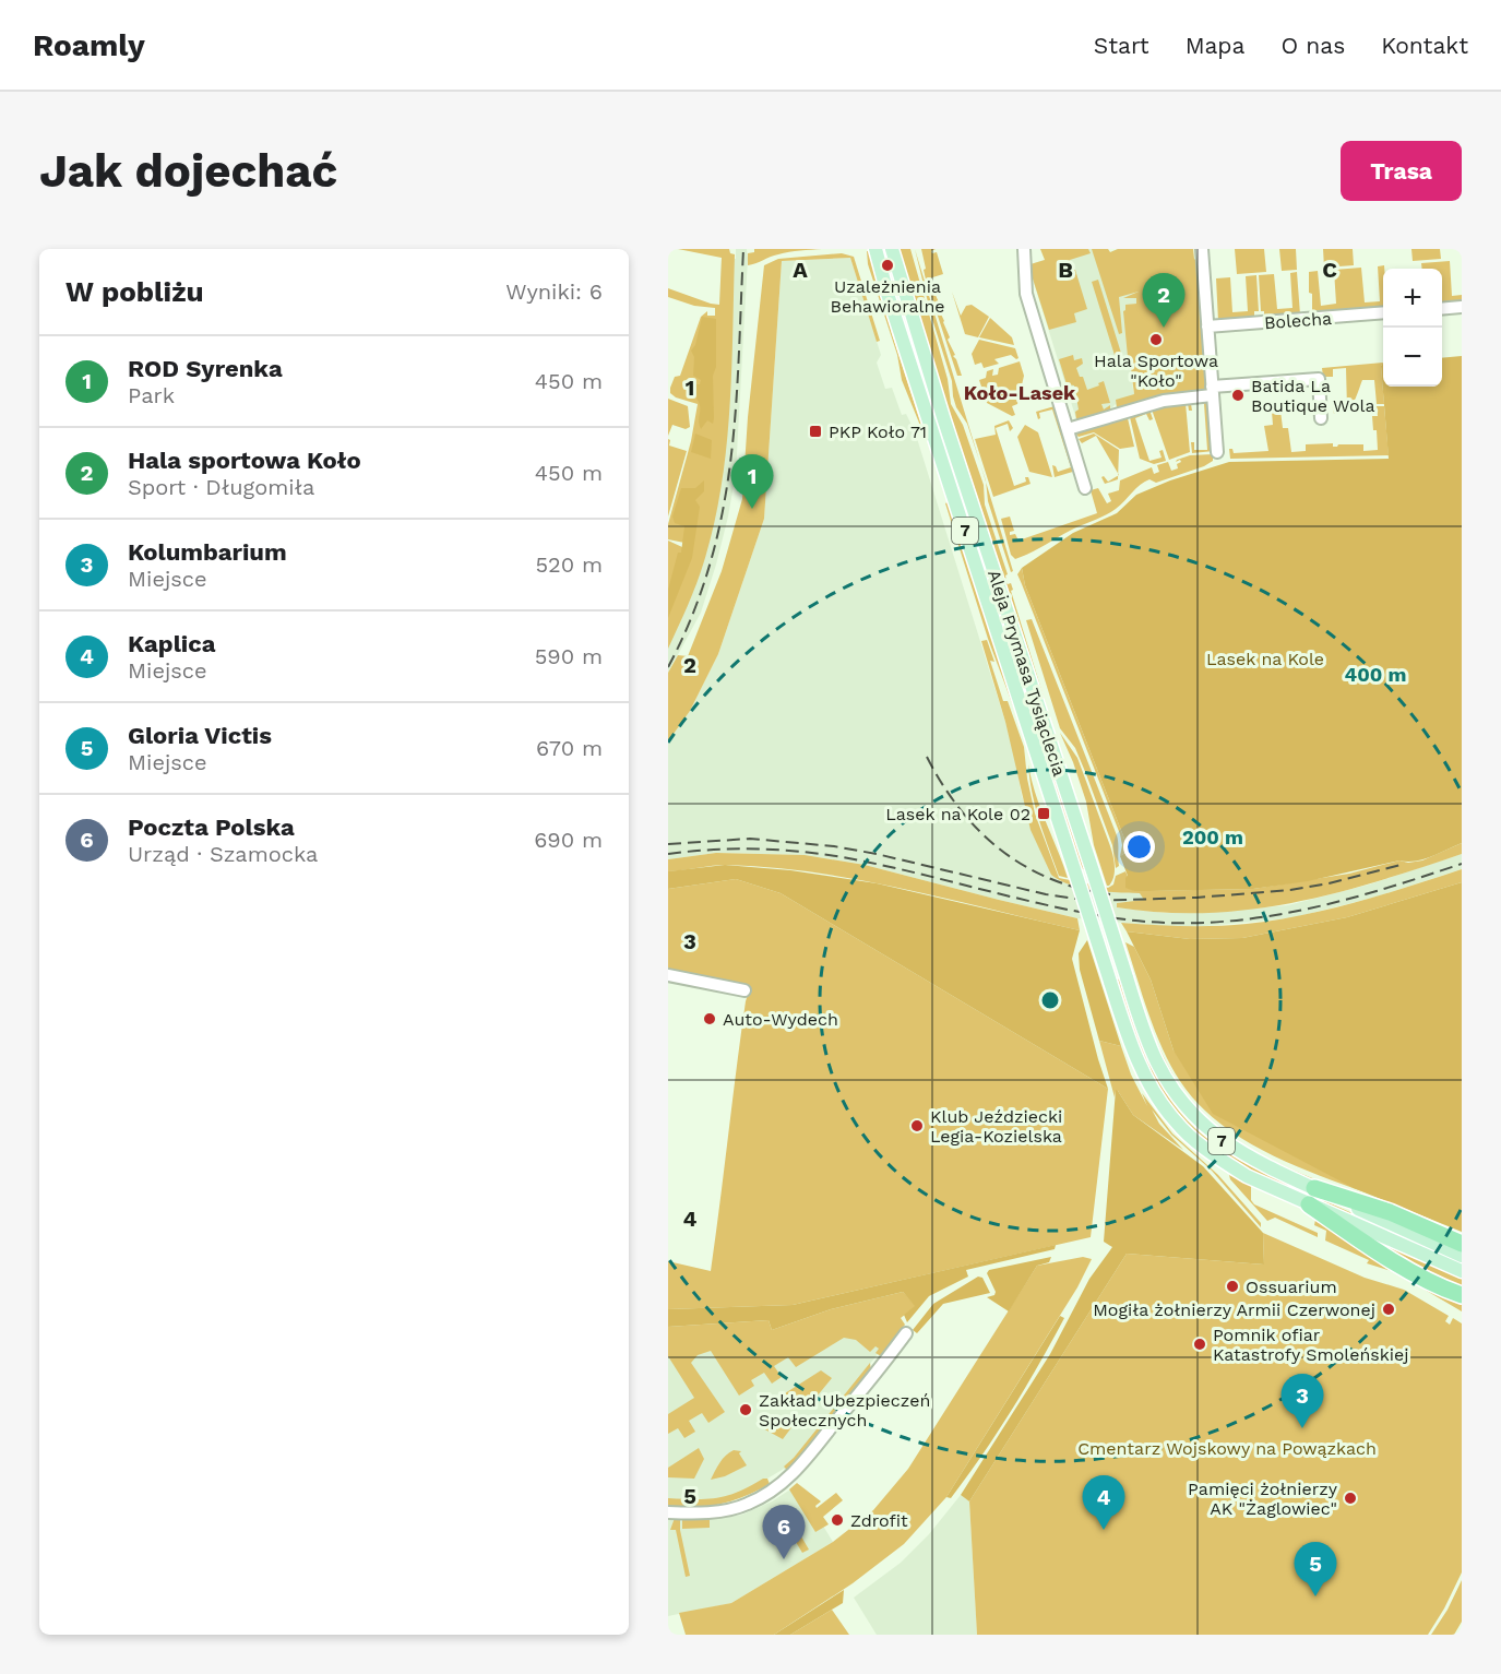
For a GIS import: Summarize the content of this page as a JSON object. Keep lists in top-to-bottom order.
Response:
{
  "streets": {
    "main road": ["7", "Aleja Prymasa Tysiąclecia"],
    "street": ["Bolecha"]
  },
  "crossings": [
    ["7", "Aleja Prymasa Tysiąclecia"]
  ],
  "districts": ["Koło-Lasek"],
  "parks": ["Lasek na Kole", "Cmentarz Wojskowy na Powązkach"],
  "places": {
    "other": [
      "Uzależnienia Behawioralne",
      "Hala Sportowa \"Koło\"",
      "Batida La Boutique Wola",
      "Auto-Wydech",
      "Klub Jeździecki Legia-Kozielska",
      "Ossuarium",
      "Mogiła żołnierzy Armii Czerwonej",
      "Pomnik ofiar Katastrofy Smoleńskiej",
      "Zakład Ubezpieczeń Społecznych",
      "Pamięci żołnierzy AK \"Żaglowiec\"",
      "Zdrofit"
    ],
    "transit": ["PKP Koło 71", "Lasek na Kole 02"]
  },
  "page": {
    "header": "Roamly",
    "nav": [
      "Start",
      "Mapa",
      "O nas",
      "Kontakt"
    ],
    "buttons": "Trasa",
    "title": "Jak dojechać",
    "heading": ["W pobliżu", "Wyniki: 6"],
    "map_buttons": ["+", "−"],
    "pins": [
      "2",
      "1",
      "3",
      "4",
      "6",
      "5"
    ],
    "list": [
      {
        "mark": "1",
        "name": "ROD Syrenka",
        "note": "Park",
        "value": "450 m"
      },
      {
        "mark": "2",
        "name": "Hala sportowa Koło",
        "note": "Sport · Długomiła",
        "value": "450 m"
      },
      {
        "mark": "3",
        "name": "Kolumbarium",
        "note": "Miejsce",
        "value": "520 m"
      },
      {
        "mark": "4",
        "name": "Kaplica",
        "note": "Miejsce",
        "value": "590 m"
      },
      {
        "mark": "5",
        "name": "Gloria Victis",
        "note": "Miejsce",
        "value": "670 m"
      },
      {
        "mark": "6",
        "name": "Poczta Polska",
        "note": "Urząd · Szamocka",
        "value": "690 m"
      }
    ]
  },
  "grid": {
    "columns": ["A", "B", "C"],
    "rows": [
      "1",
      "2",
      "3",
      "4",
      "5"
    ]
  },
  "rings": ["400 m", "200 m"]
}
